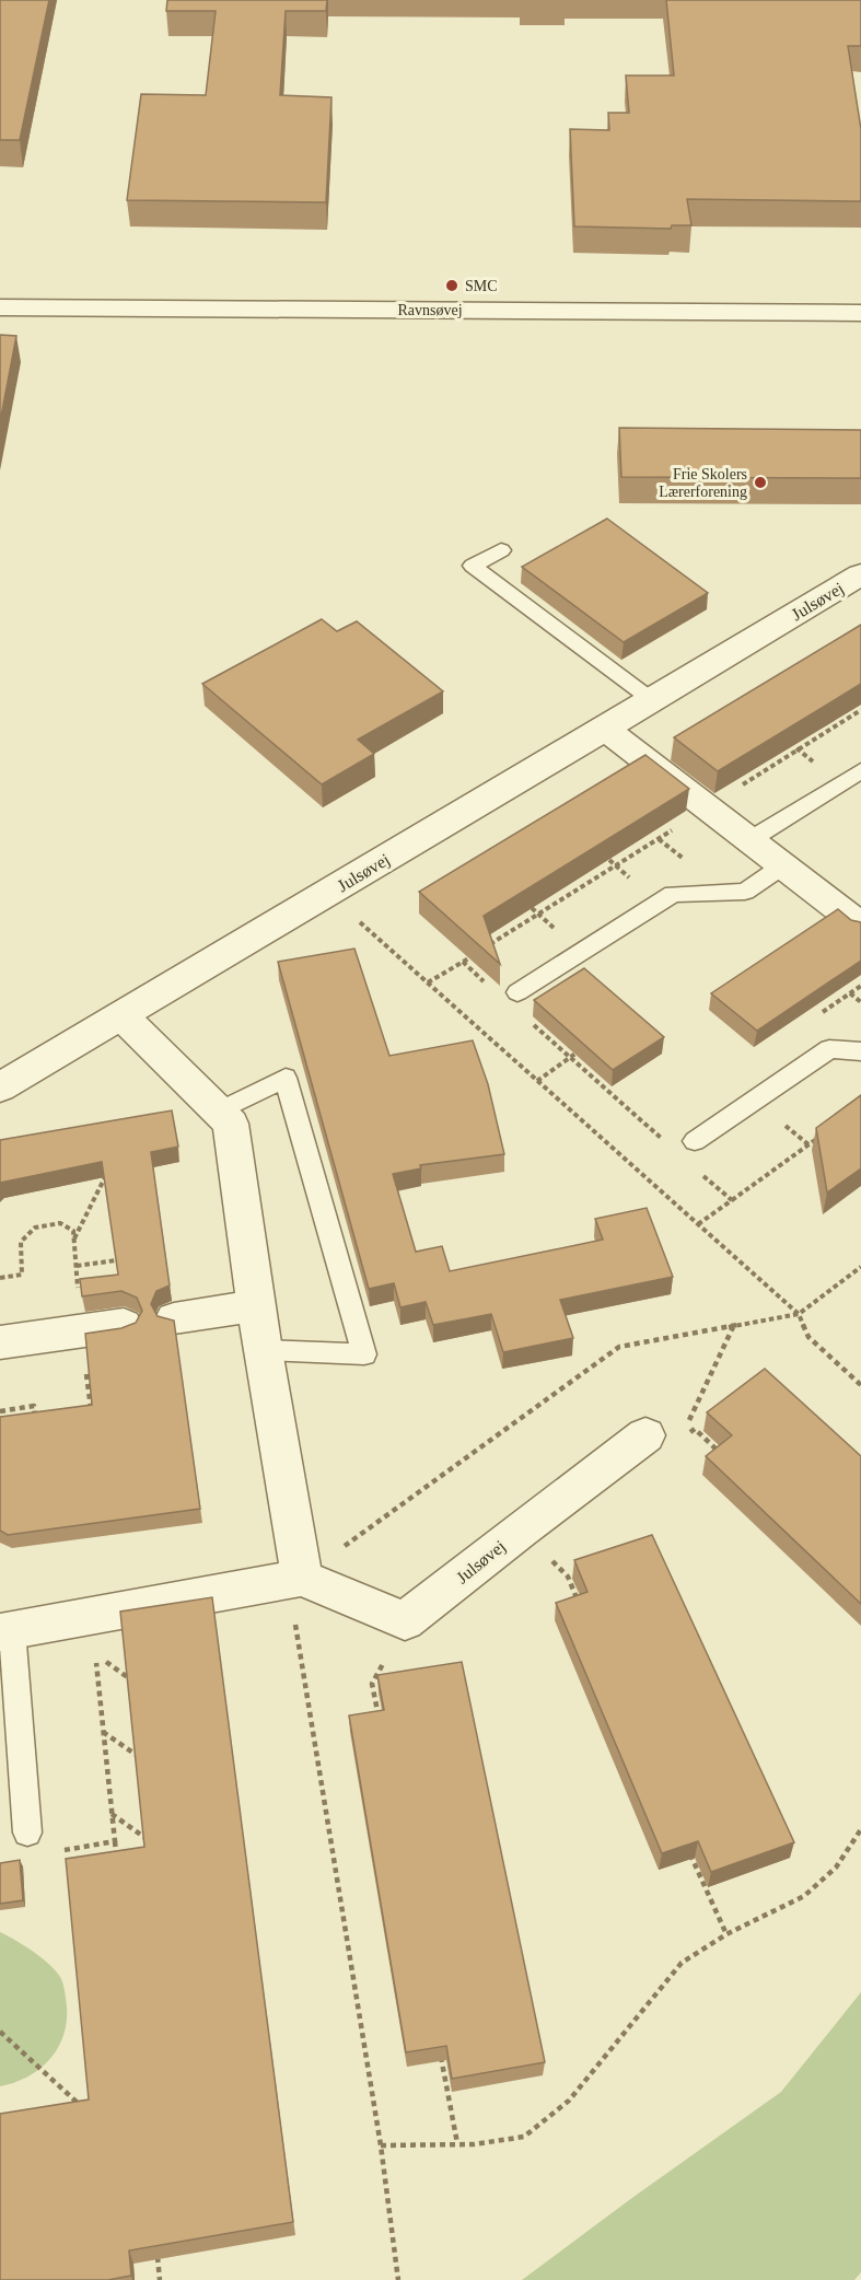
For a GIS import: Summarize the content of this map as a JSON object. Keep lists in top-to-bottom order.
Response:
{
  "streets": {
    "street": ["Ravnsøvej", "Julsøvej"]
  },
  "places": ["SMC", "Frie Skolers Lærerforening"]
}
